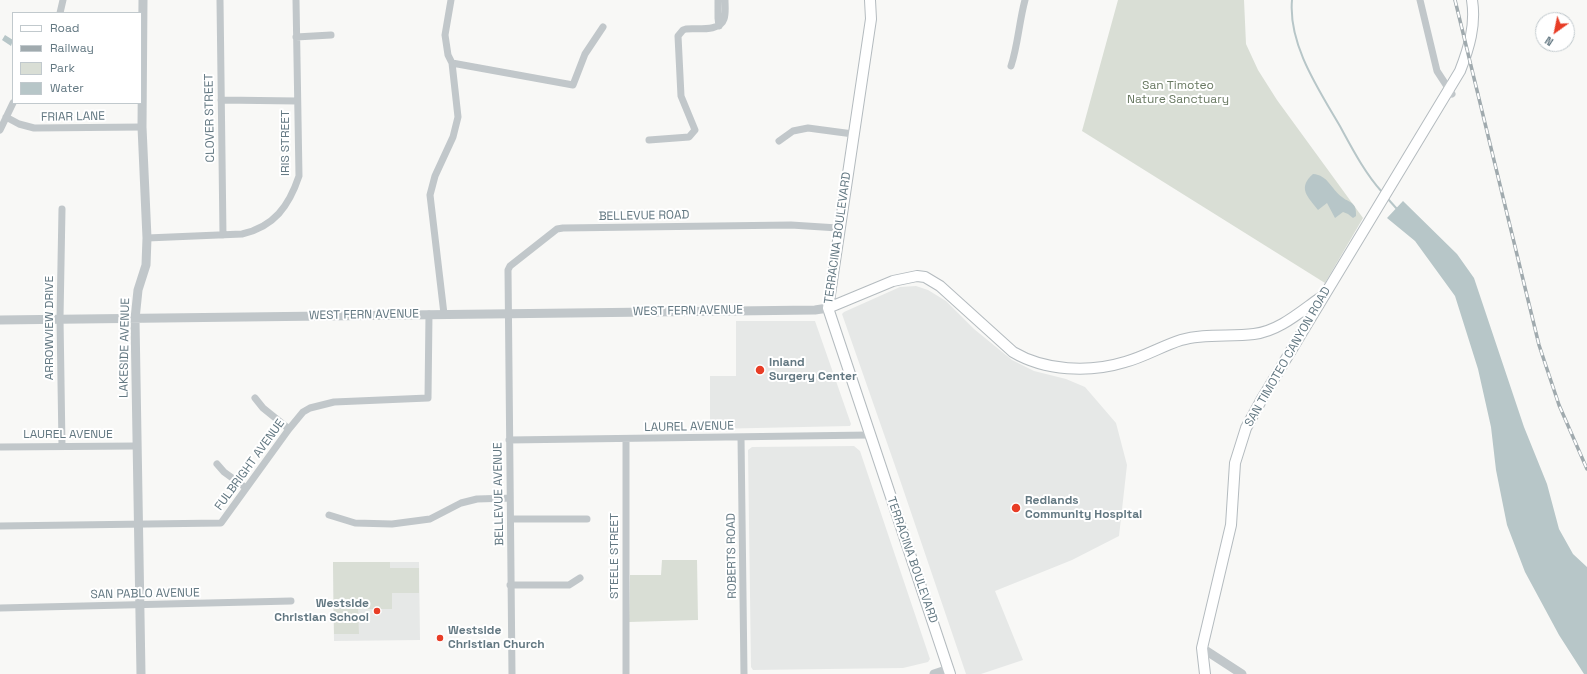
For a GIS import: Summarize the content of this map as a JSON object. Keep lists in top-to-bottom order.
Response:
{
  "streets": {
    "main road": ["TERRACINA BOULEVARD", "WEST FERN AVENUE", "SAN TIMOTEO CANYON ROAD"],
    "street": [
      "FRIAR LANE",
      "CLOVER STREET",
      "IRIS STREET",
      "BELLEVUE ROAD",
      "ARROWVIEW DRIVE",
      "LAKESIDE AVENUE",
      "LAUREL AVENUE",
      "FULBRIGHT AVENUE",
      "BELLEVUE AVENUE",
      "STEELE STREET",
      "ROBERTS ROAD",
      "SAN PABLO AVENUE"
    ]
  },
  "crossings": [
    ["FRIAR LANE", "LAKESIDE AVENUE"],
    ["CLOVER STREET", "IRIS STREET"],
    ["IRIS STREET", "LAKESIDE AVENUE"],
    ["BELLEVUE ROAD", "TERRACINA BOULEVARD"],
    ["BELLEVUE ROAD", "WEST FERN AVENUE"],
    ["BELLEVUE ROAD", "BELLEVUE AVENUE"],
    ["TERRACINA BOULEVARD", "WEST FERN AVENUE"],
    ["TERRACINA BOULEVARD", "LAUREL AVENUE"],
    ["WEST FERN AVENUE", "ARROWVIEW DRIVE"],
    ["WEST FERN AVENUE", "LAKESIDE AVENUE"],
    ["WEST FERN AVENUE", "SAN TIMOTEO CANYON ROAD"],
    ["WEST FERN AVENUE", "FULBRIGHT AVENUE"],
    ["WEST FERN AVENUE", "BELLEVUE AVENUE"],
    ["ARROWVIEW DRIVE", "LAUREL AVENUE"],
    ["LAKESIDE AVENUE", "LAUREL AVENUE"],
    ["LAKESIDE AVENUE", "FULBRIGHT AVENUE"],
    ["LAKESIDE AVENUE", "SAN PABLO AVENUE"],
    ["LAUREL AVENUE", "BELLEVUE AVENUE"],
    ["LAUREL AVENUE", "STEELE STREET"],
    ["LAUREL AVENUE", "ROBERTS ROAD"]
  ],
  "parks": ["San Timoteo Nature Sanctuary"],
  "places": [
    "Inland Surgery Center",
    "Redlands Community Hospital",
    "Westside Christian School",
    "Westside Christian Church"
  ],
  "legend": [
    "Road",
    "Railway",
    "Park",
    "Water"
  ],
  "north": "bottom left"
}
